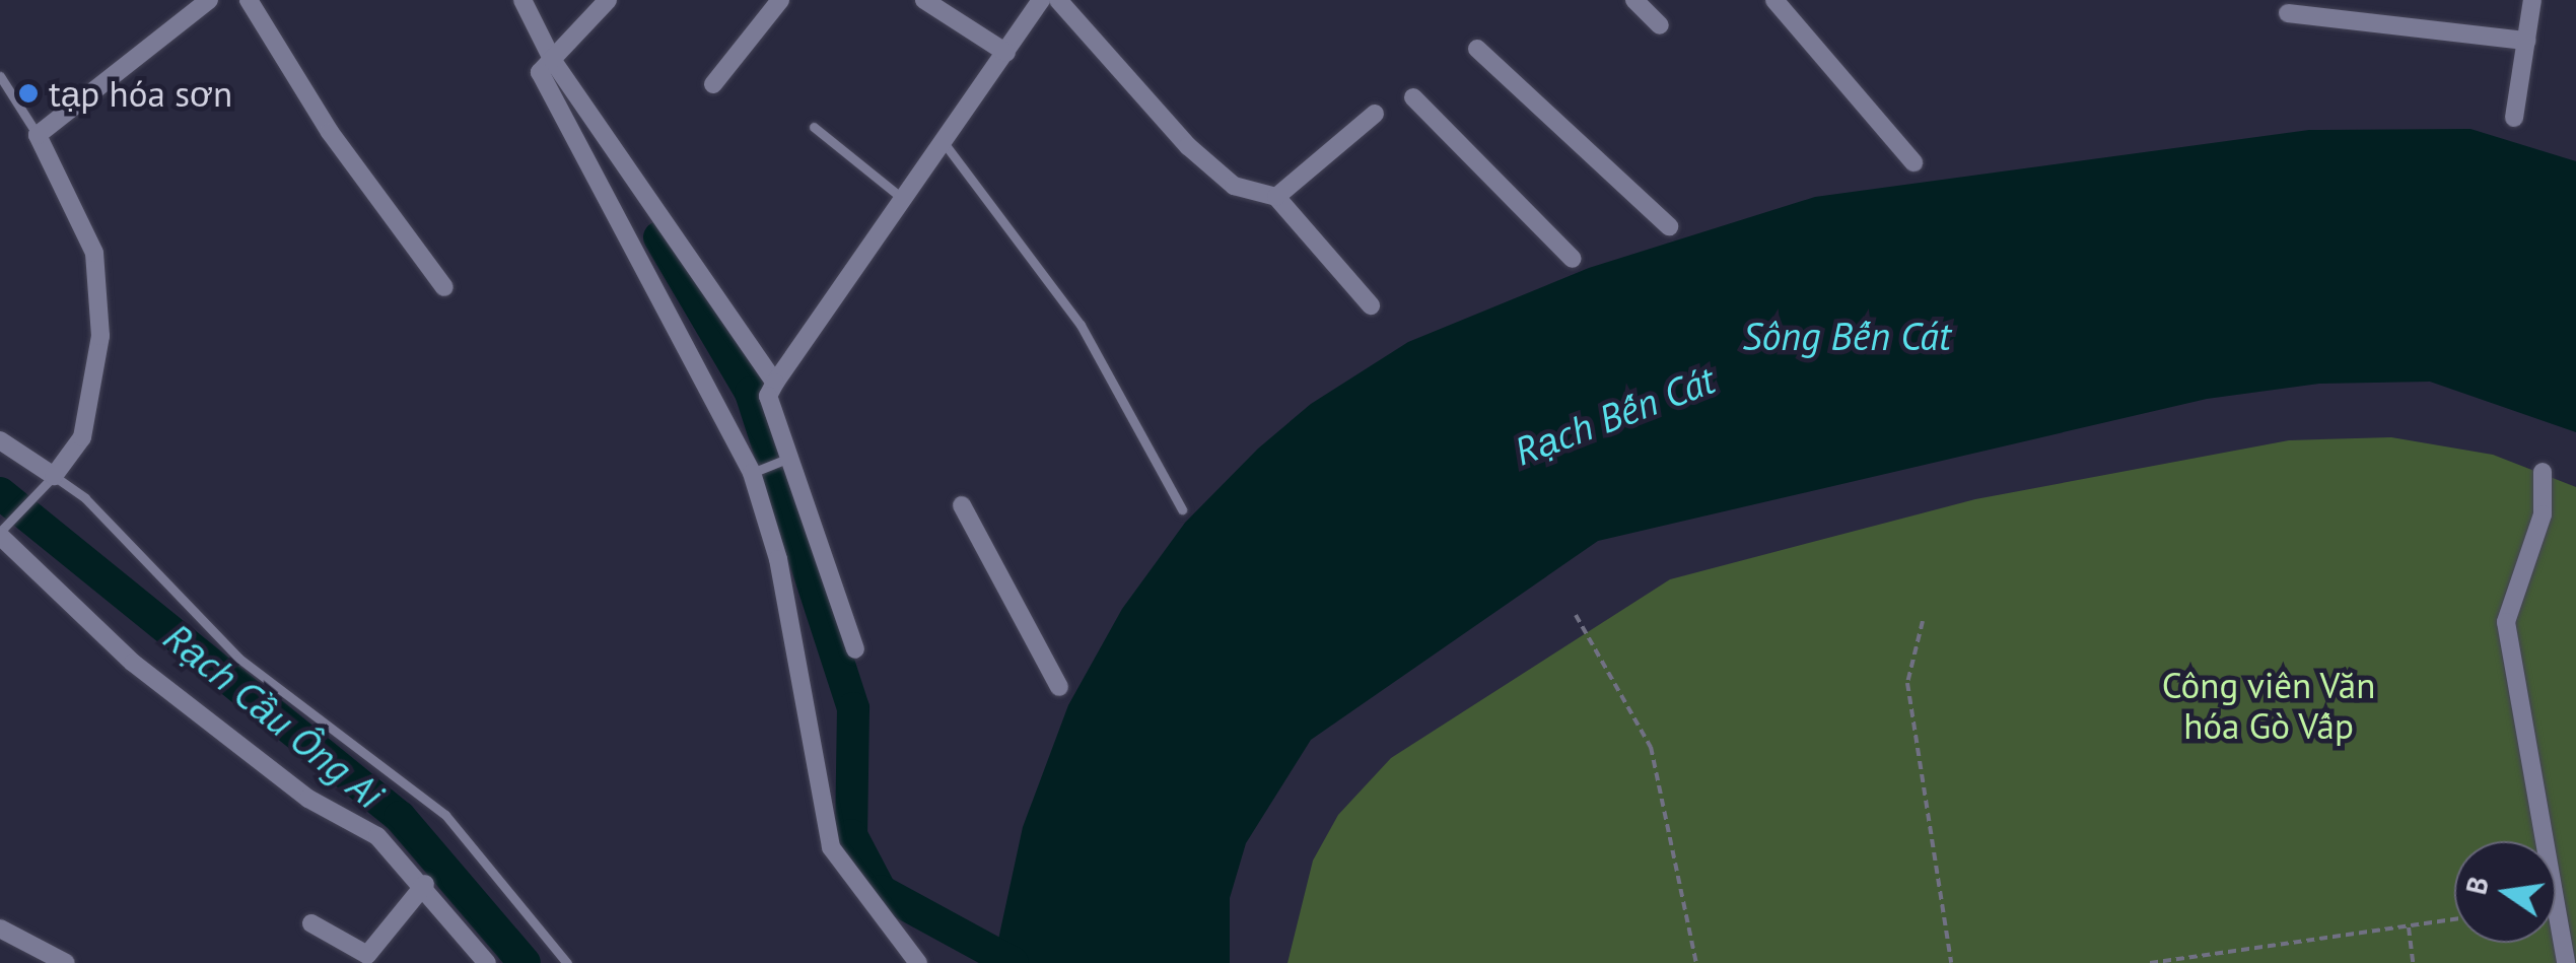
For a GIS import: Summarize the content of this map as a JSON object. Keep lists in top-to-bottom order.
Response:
{
  "water": ["Sông Bến Cát", "Rạch Bến Cát", "Rạch Cầu Ông Ai"],
  "parks": ["Công viên Văn hóa Gò Vấp"],
  "places": ["tạp hóa sơn"],
  "north": "left"
}
